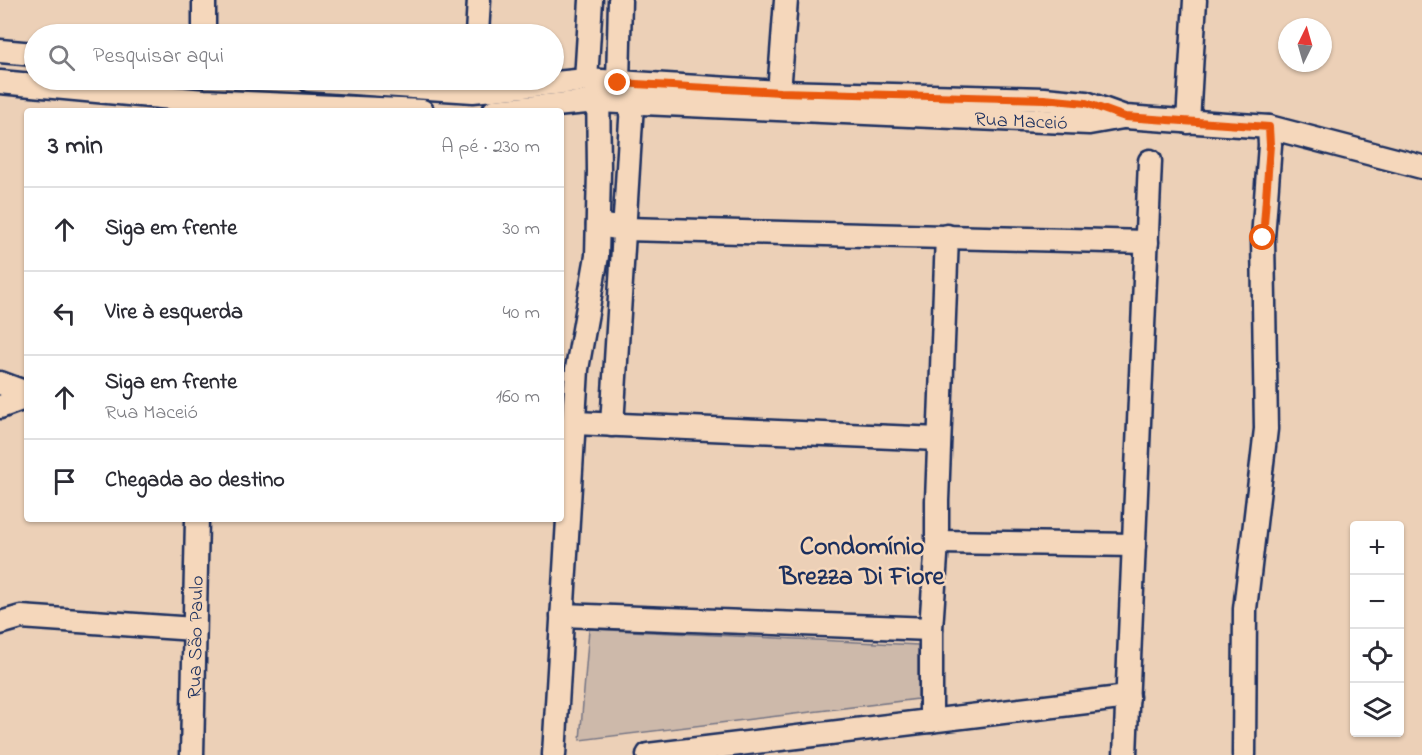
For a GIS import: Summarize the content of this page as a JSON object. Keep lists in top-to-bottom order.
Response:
{
  "streets": {
    "street": ["Rua Maceió", "Rua São Paulo"]
  },
  "districts": ["Condomínio Brezza Di Fiore"],
  "north": "top",
  "page": {
    "search": "Pesquisar aqui",
    "heading": ["3 min", "A pé · 230 m"],
    "list": [
      ["Siga em frente", "30 m"],
      ["Vire à esquerda", "40 m"],
      ["Siga em frente", "Rua Maceió", "160 m"],
      "Chegada ao destino"
    ],
    "map_buttons": ["+", "−"]
  }
}
